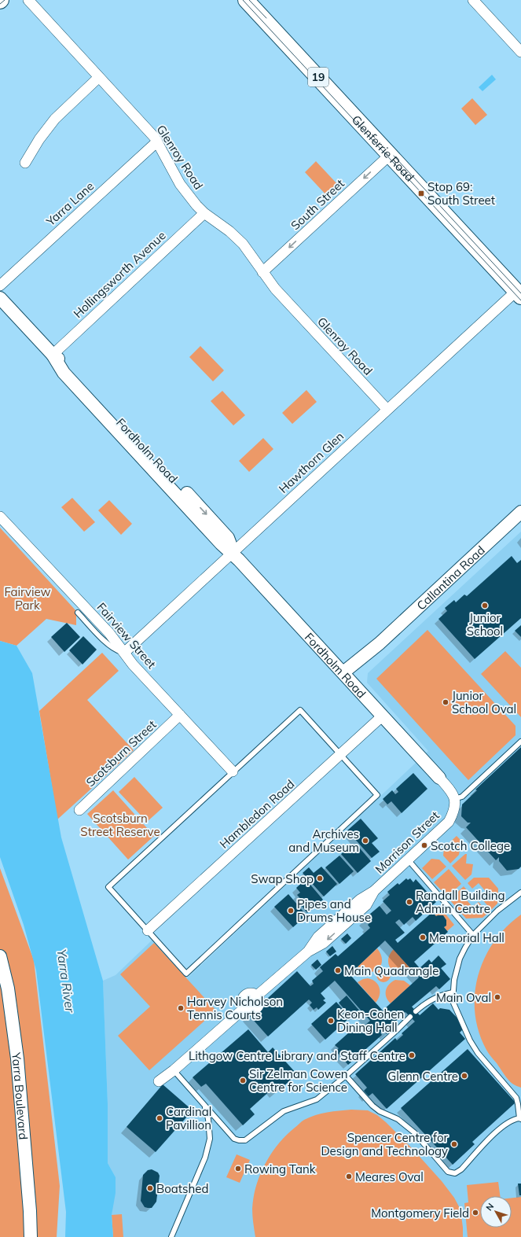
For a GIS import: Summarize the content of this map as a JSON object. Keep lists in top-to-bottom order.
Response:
{
  "streets": {
    "main road": ["19", "Glenferrie Road"],
    "street": [
      "Glenroy Road",
      "Yarra Lane",
      "South Street",
      "Hollingsworth Avenue",
      "Fordholm Road",
      "Hawthorn Glen",
      "Callantina Road",
      "Fairview Street",
      "Scotsburn Street",
      "Hambledon Road",
      "Morrison Street",
      "Yarra Boulevard"
    ]
  },
  "crossings": [
    ["Glenferrie Road", "South Street"],
    ["Glenferrie Road", "Hawthorn Glen"],
    ["Glenroy Road", "Yarra Lane"],
    ["Glenroy Road", "South Street"],
    ["Glenroy Road", "Hollingsworth Avenue"],
    ["Glenroy Road", "Hawthorn Glen"],
    ["Hollingsworth Avenue", "Fordholm Road"],
    ["Fordholm Road", "Hawthorn Glen"],
    ["Fordholm Road", "Callantina Road"],
    ["Fordholm Road", "Hambledon Road"],
    ["Hawthorn Glen", "Fairview Street"],
    ["Fairview Street", "Scotsburn Street"]
  ],
  "one_way": ["South Street"],
  "water": ["Yarra River"],
  "parks": ["Fairview Park", "Scotsburn Street Reserve"],
  "places": {
    "transit": ["Stop 69: South Street"],
    "other": [
      "Junior School",
      "Junior School Oval",
      "Archives and Museum",
      "Scotch College",
      "Swap Shop",
      "Randall Building Admin Centre",
      "Pipes and Drums House",
      "Memorial Hall",
      "Main Quadrangle",
      "Main Oval",
      "Harvey Nicholson Tennis Courts",
      "Keon-Cohen Dining Hall",
      "Lithgow Centre Library and Staff Centre",
      "Glenn Centre",
      "Sir Zelman Cowen Centre for Science",
      "Cardinal Pavillion",
      "Spencer Centre for Design and Technology",
      "Rowing Tank",
      "Meares Oval",
      "Boatshed",
      "Montgomery Field"
    ]
  },
  "north": "top left"
}
